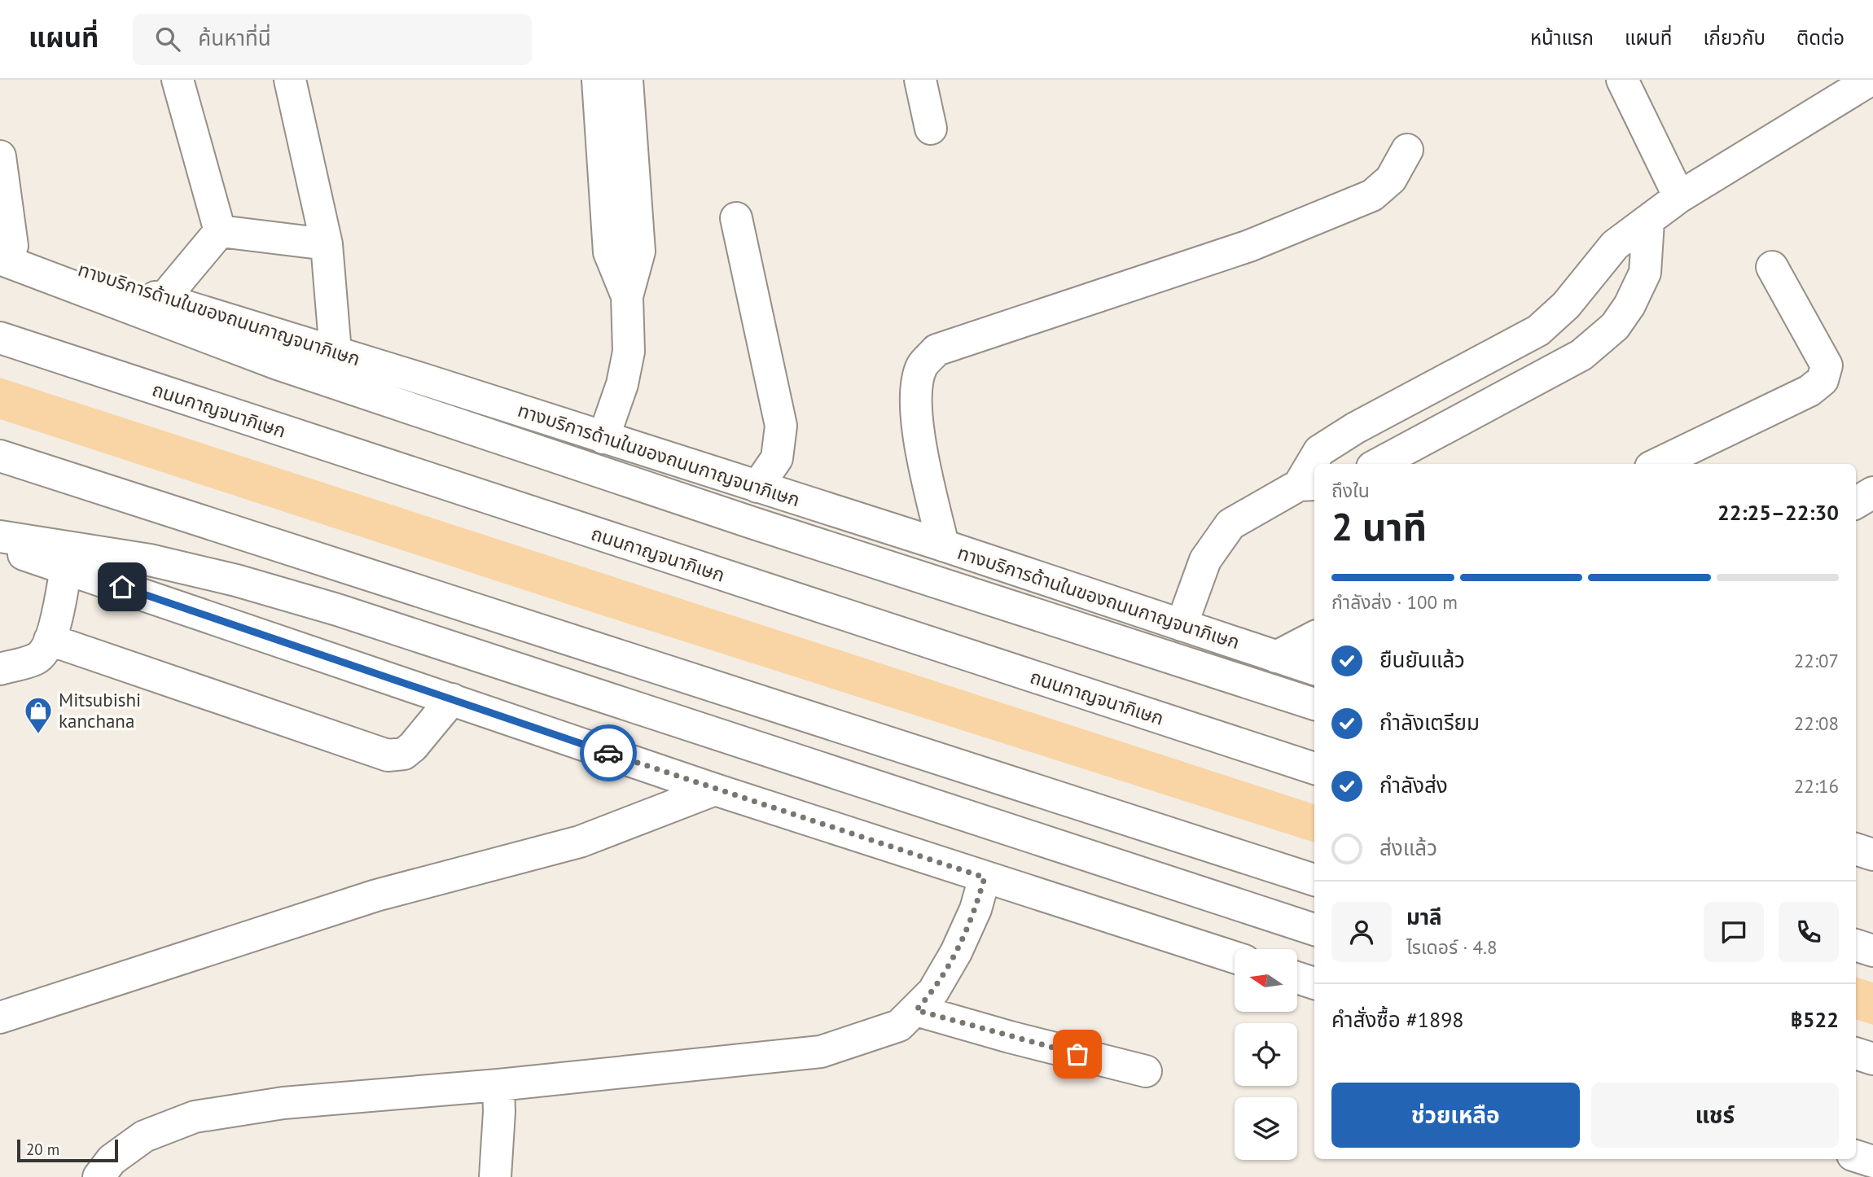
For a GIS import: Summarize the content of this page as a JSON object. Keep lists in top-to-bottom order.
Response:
{
  "streets": {
    "main road": ["ทางบริการด้านในของถนนกาญจนาภิเษก", "ถนนกาญจนาภิเษก"]
  },
  "places": {
    "shop": ["Mitsubishi kanchana"]
  },
  "scale_bar": "20 m",
  "north": "left",
  "page": {
    "header": "แผนที่",
    "search": "ค้นหาที่นี่",
    "nav": [
      "หน้าแรก",
      "แผนที่",
      "เกี่ยวกับ",
      "ติดต่อ"
    ],
    "heading": ["2 นาที", "ถึงใน", "22:25–22:30"],
    "panel": [
      "มาลี",
      "ไรเดอร์ · 4.8",
      "คำสั่งซื้อ #1898",
      "฿522"
    ],
    "bar": "กำลังส่ง · 100 m",
    "list": [
      ["ยืนยันแล้ว", "22:07"],
      ["กำลังเตรียม", "22:08"],
      ["กำลังส่ง", "22:16"],
      "ส่งแล้ว"
    ],
    "buttons": ["ช่วยเหลือ", "แชร์"],
    "scale": "20 m"
  }
}
